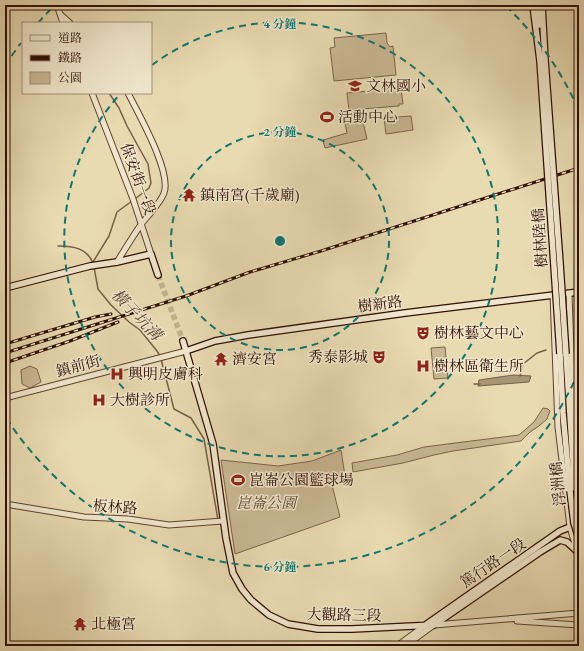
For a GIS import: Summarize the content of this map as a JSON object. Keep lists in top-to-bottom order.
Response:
{
  "streets": {
    "main road": [
      "保安街一段",
      "樹林陸橋",
      "樹新路",
      "浮洲橋",
      "篤行路一段",
      "大觀路三段"
    ],
    "street": ["鎮前街", "板林路"]
  },
  "crossings": [
    ["樹林陸橋", "浮洲橋"],
    ["樹新路", "鎮前街"],
    ["板林路", "大觀路三段"],
    ["篤行路一段", "大觀路三段"]
  ],
  "water": ["橫子坑溝"],
  "parks": ["崑崙公園"],
  "places": {
    "school or university": ["文林國小"],
    "sports": ["活動中心", "崑崙公園籃球場"],
    "temple": ["鎮南宮(千歲廟)", "濟安宮", "北極宮"],
    "theatre": ["樹林藝文中心", "秀泰影城"],
    "hospital": ["樹林區衛生所", "興明皮膚科", "大樹診所"]
  },
  "legend": ["道路", "鐵路", "公園"],
  "rings": ["4 分鐘", "2 分鐘", "6 分鐘"]
}
